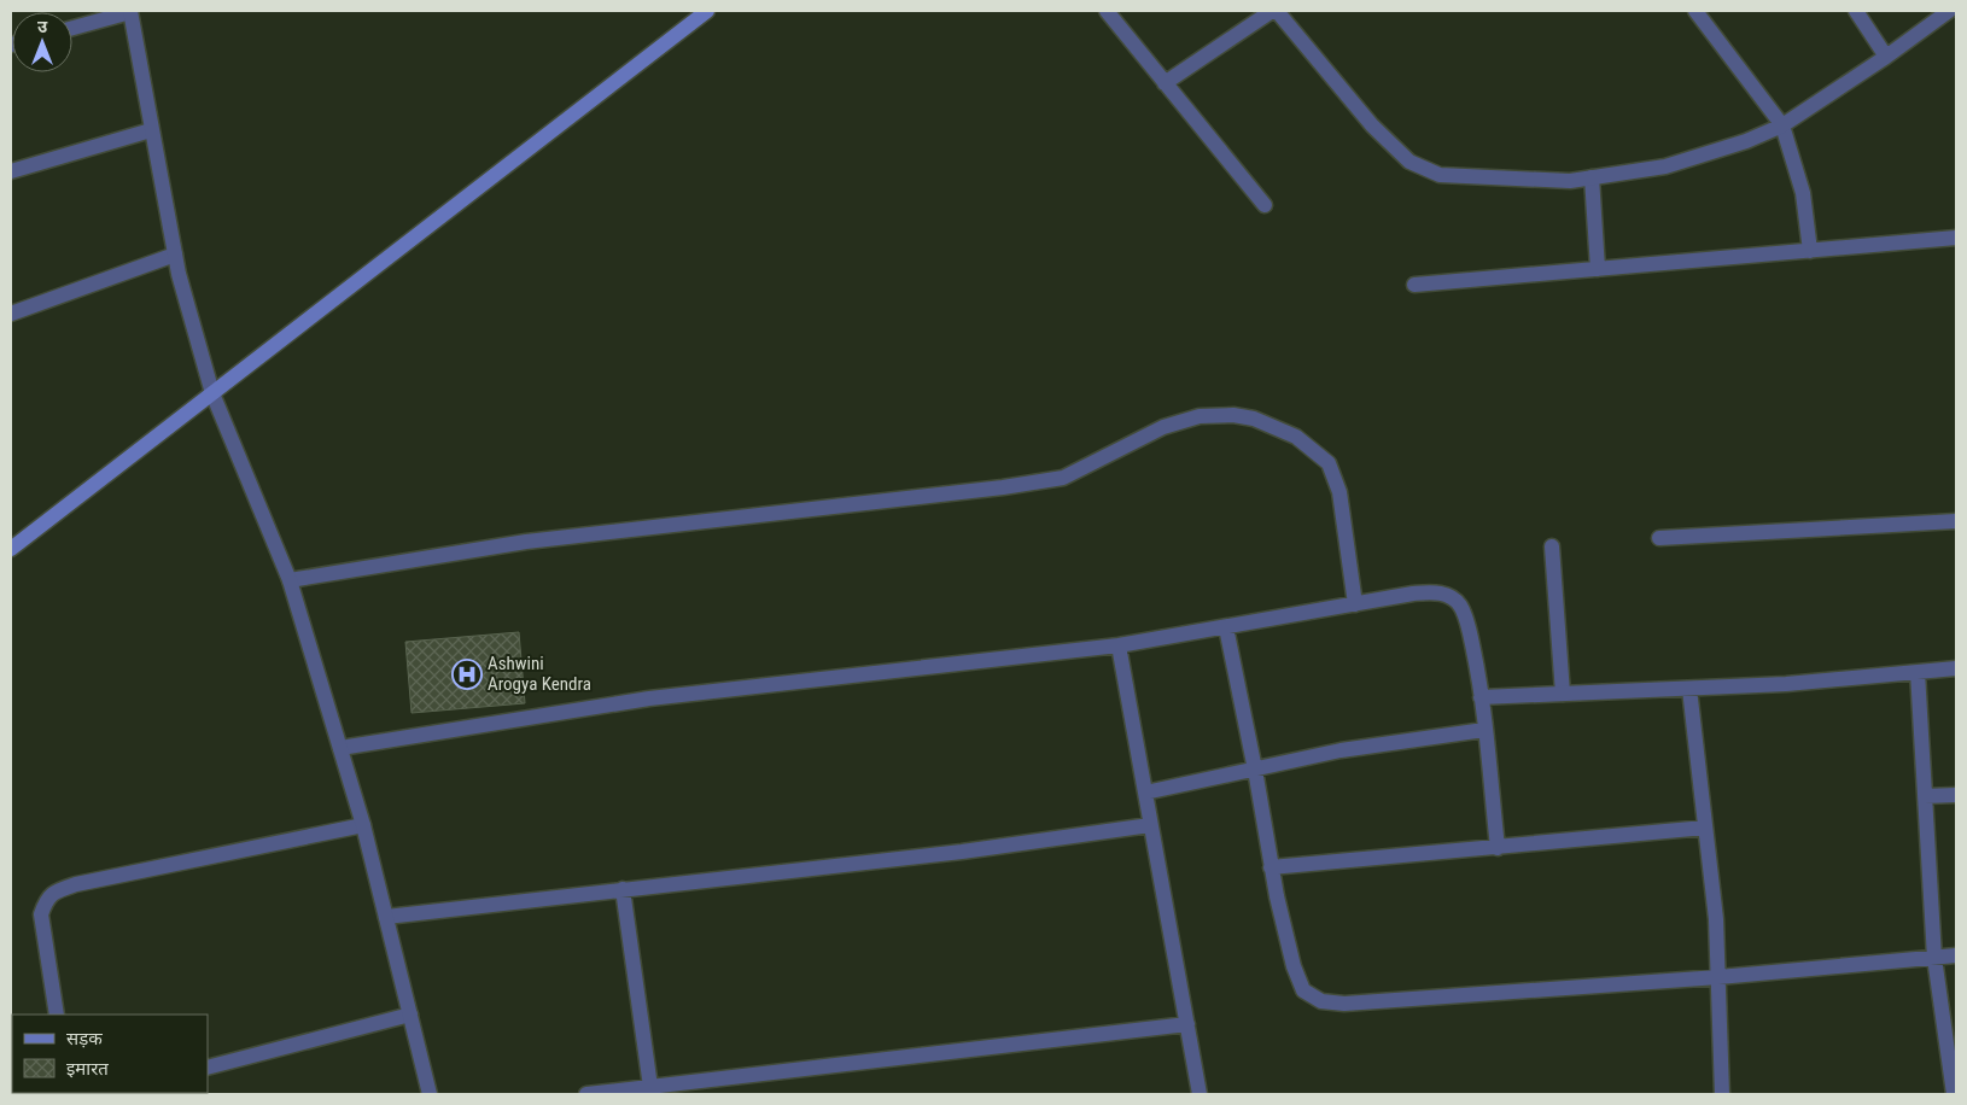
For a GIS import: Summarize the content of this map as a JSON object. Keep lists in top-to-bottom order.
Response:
{
  "places": {
    "hospital": ["Ashwini Arogya Kendra"]
  },
  "legend": ["सड़क", "इमारत"],
  "north": "top"
}
